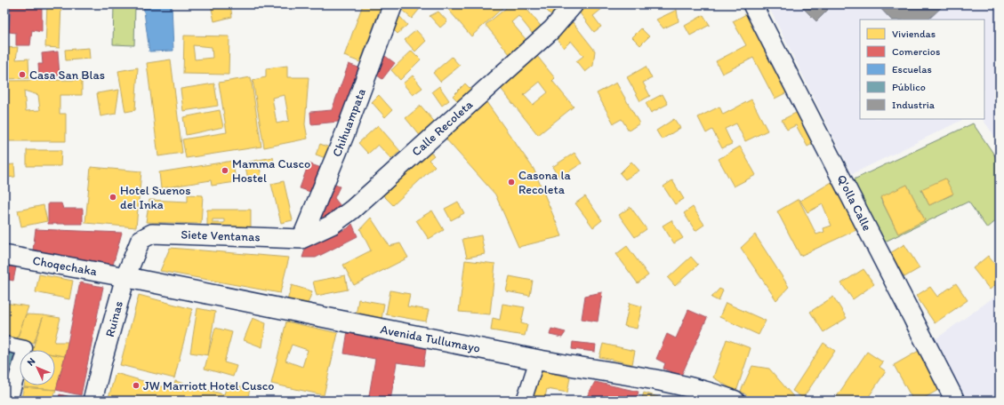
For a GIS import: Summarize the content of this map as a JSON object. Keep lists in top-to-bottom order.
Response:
{
  "streets": {
    "street": [
      "Chihuampata",
      "Calle Recoleta",
      "Q'olla Calle",
      "Siete Ventanas",
      "Choqechaka",
      "Ruinas",
      "Avenida Tullumayo"
    ]
  },
  "crossings": [
    ["Chihuampata", "Calle Recoleta"],
    ["Chihuampata", "Siete Ventanas"],
    ["Calle Recoleta", "Siete Ventanas"],
    ["Siete Ventanas", "Ruinas"],
    ["Choqechaka", "Ruinas"],
    ["Choqechaka", "Avenida Tullumayo"],
    ["Ruinas", "Avenida Tullumayo"]
  ],
  "places": [
    "Casa San Blas",
    "Mamma Cusco Hostel",
    "Casona la Recoleta",
    "Hotel Suenos del Inka",
    "JW Marriott Hotel Cusco"
  ],
  "legend": [
    "Viviendas",
    "Comercios",
    "Escuelas",
    "Público",
    "Industria"
  ],
  "north": "top left"
}
